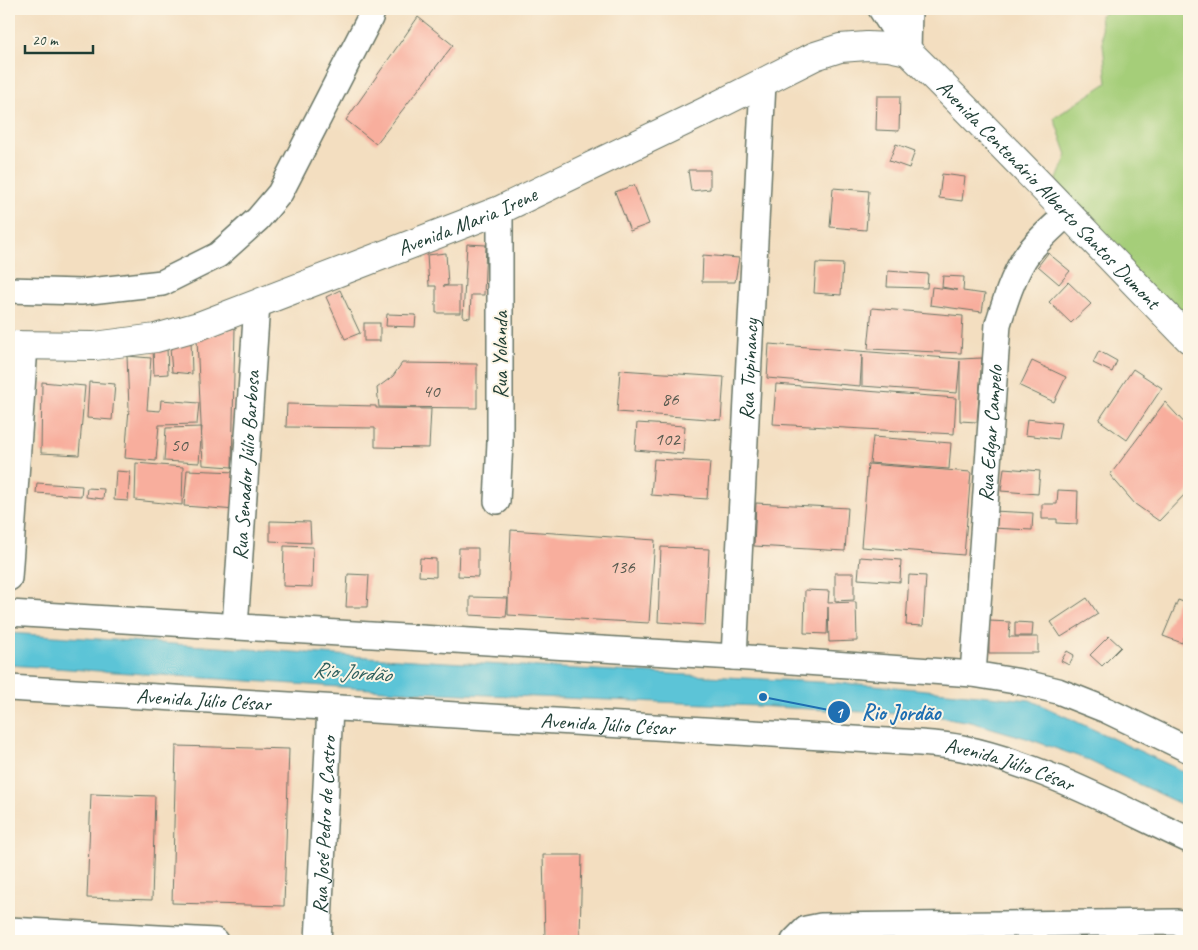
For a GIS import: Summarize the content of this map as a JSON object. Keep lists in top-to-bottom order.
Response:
{
  "streets": {
    "main road": ["Avenida Centenário Alberto Santos Dumont", "Avenida Maria Irene"],
    "street": [
      "Rua Yolanda",
      "Rua Tupinancy",
      "Rua Edgar Campelo",
      "Rua Senador Júlio Barbosa",
      "Avenida Júlio César",
      "Rua José Pedro de Castro"
    ]
  },
  "crossings": [
    ["Avenida Centenário Alberto Santos Dumont", "Avenida Maria Irene"],
    ["Avenida Centenário Alberto Santos Dumont", "Rua Edgar Campelo"],
    ["Avenida Maria Irene", "Rua Yolanda"],
    ["Avenida Maria Irene", "Rua Tupinancy"],
    ["Avenida Maria Irene", "Rua Senador Júlio Barbosa"],
    ["Avenida Júlio César", "Rua José Pedro de Castro"]
  ],
  "water": ["Rio Jordão"],
  "places": ["Rio Jordão"],
  "house_numbers": [
    "40",
    "86",
    "102",
    "50",
    "136"
  ],
  "scale_bar": "20 m"
}
